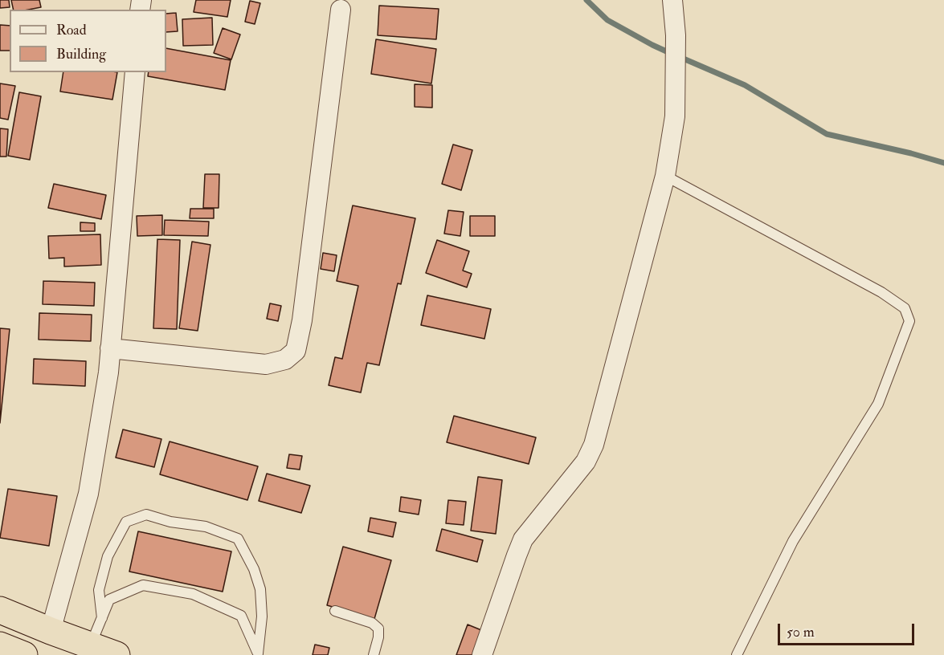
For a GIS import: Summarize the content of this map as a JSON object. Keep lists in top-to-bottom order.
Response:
{
  "legend": ["Road", "Building"],
  "scale_bar": "50 m"
}
